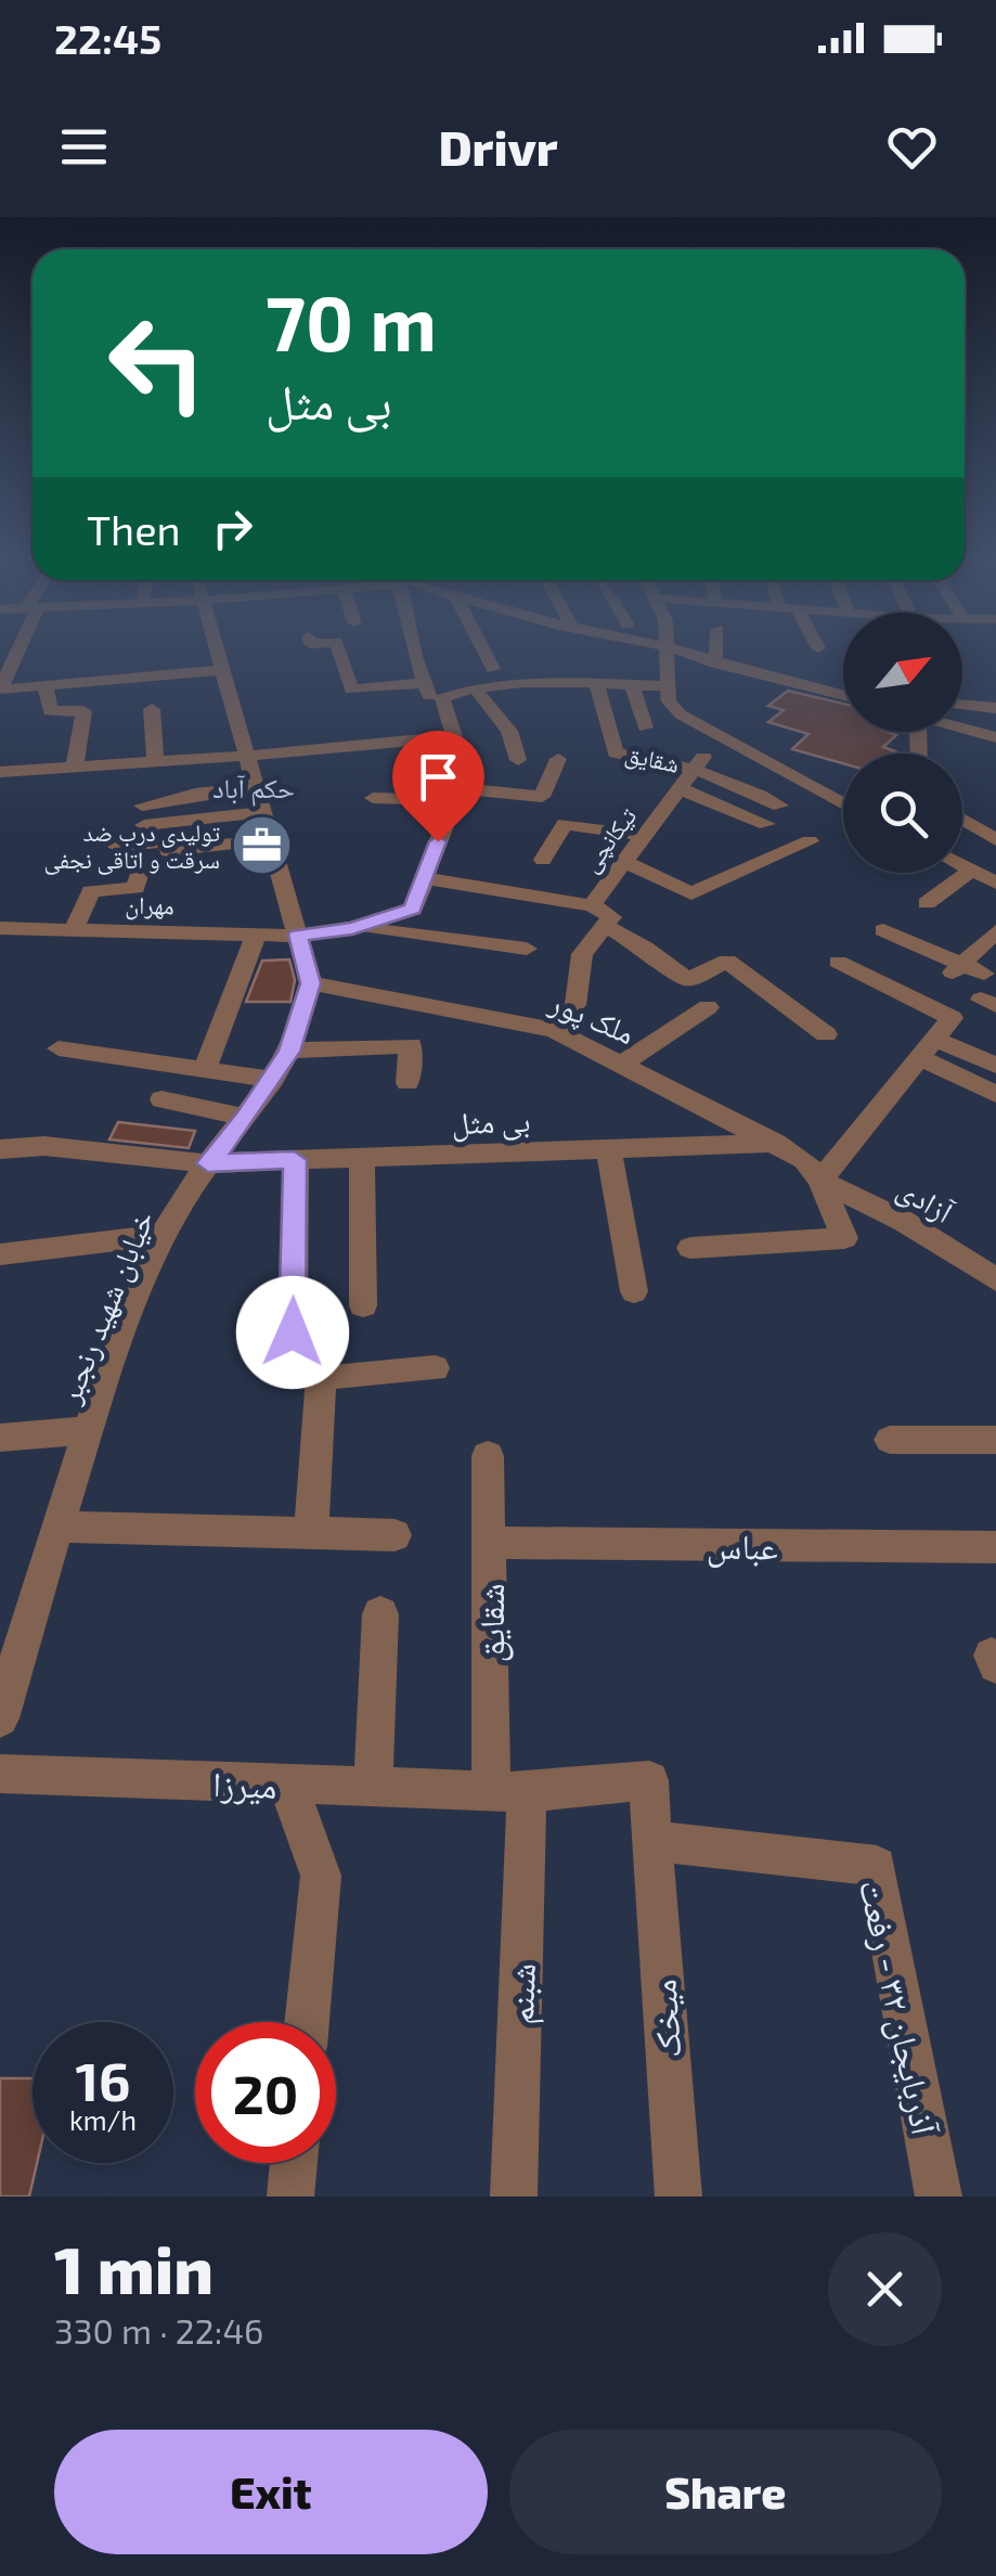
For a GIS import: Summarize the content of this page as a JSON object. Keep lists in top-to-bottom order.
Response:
{
  "streets": {
    "street": [
      "شقایق",
      "تیکانچی",
      "مهران",
      "ملک پور",
      "بی مثل",
      "آزادی",
      "خیابان شهید رنجبر",
      "عباس",
      "میرزا",
      "شبنم",
      "آذربایجان ۳۲ - رفعت",
      "میخک"
    ]
  },
  "crossings": [
    ["شقایق", "تیکانچی"],
    ["شقایق", "عباس"],
    ["شقایق", "میرزا"],
    ["شقایق", "شبنم"],
    ["ملک پور", "بی مثل"],
    ["ملک پور", "آزادی"],
    ["ملک پور", "خیابان شهید رنجبر"],
    ["بی مثل", "خیابان شهید رنجبر"],
    ["میرزا", "شبنم"],
    ["آذربایجان ۳۲ - رفعت", "میخک"]
  ],
  "districts": ["حکم آباد"],
  "places": {
    "office": ["تولیدی درب ضد سرقت و اتاقی نجفی"]
  },
  "north": "top right",
  "page": {
    "status": "22:45",
    "header": "Drivr",
    "turn": ["70 m", "بی مثل"],
    "then": "Then",
    "speed": "16 km/h",
    "limit": "20",
    "heading": ["1 min", "330 m · 22:46"],
    "buttons": ["Exit", "Share"]
  }
}
